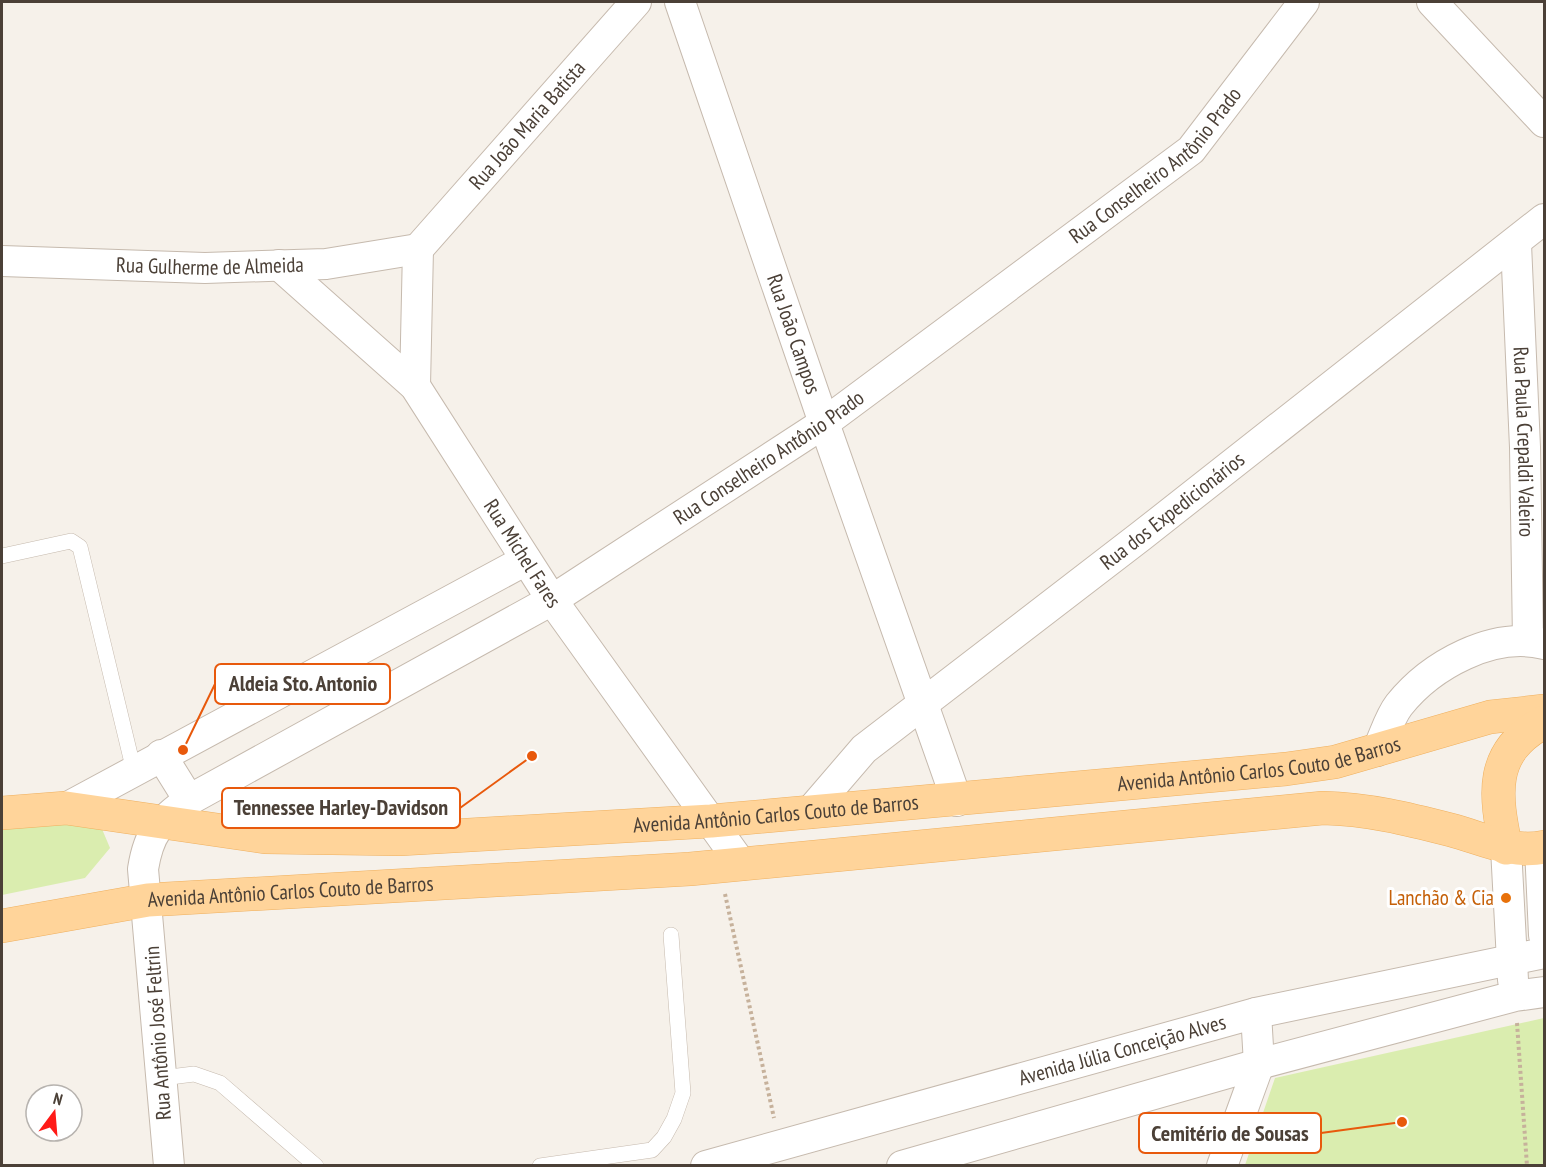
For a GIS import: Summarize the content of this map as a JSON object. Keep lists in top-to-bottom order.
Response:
{
  "streets": {
    "main road": ["Avenida Antônio Carlos Couto de Barros"],
    "street": [
      "Rua João Maria Batista",
      "Rua Conselheiro Antônio Prado",
      "Rua Gulherme de Almeida",
      "Rua João Campos",
      "Rua Paula Crepaldi Valeiro",
      "Rua dos Expedicionários",
      "Rua Michel Fares",
      "Rua Antônio José Feltrin",
      "Avenida Júlia Conceição Alves"
    ]
  },
  "crossings": [
    ["Rua João Maria Batista", "Rua Gulherme de Almeida"],
    ["Rua Conselheiro Antônio Prado", "Rua João Campos"],
    ["Rua Conselheiro Antônio Prado", "Rua Michel Fares"],
    ["Rua Conselheiro Antônio Prado", "Avenida Antônio Carlos Couto de Barros"],
    ["Rua Conselheiro Antônio Prado", "Rua Antônio José Feltrin"],
    ["Rua Gulherme de Almeida", "Rua Michel Fares"],
    ["Rua João Campos", "Rua dos Expedicionários"],
    ["Rua João Campos", "Avenida Antônio Carlos Couto de Barros"],
    ["Rua Paula Crepaldi Valeiro", "Rua dos Expedicionários"],
    ["Rua dos Expedicionários", "Avenida Antônio Carlos Couto de Barros"],
    ["Rua Michel Fares", "Avenida Antônio Carlos Couto de Barros"],
    ["Avenida Antônio Carlos Couto de Barros", "Rua Antônio José Feltrin"]
  ],
  "places": [
    "Aldeia Sto. Antonio",
    "Tennessee Harley-Davidson",
    "Lanchão & Cia",
    "Cemitério de Sousas"
  ],
  "north": "top"
}
